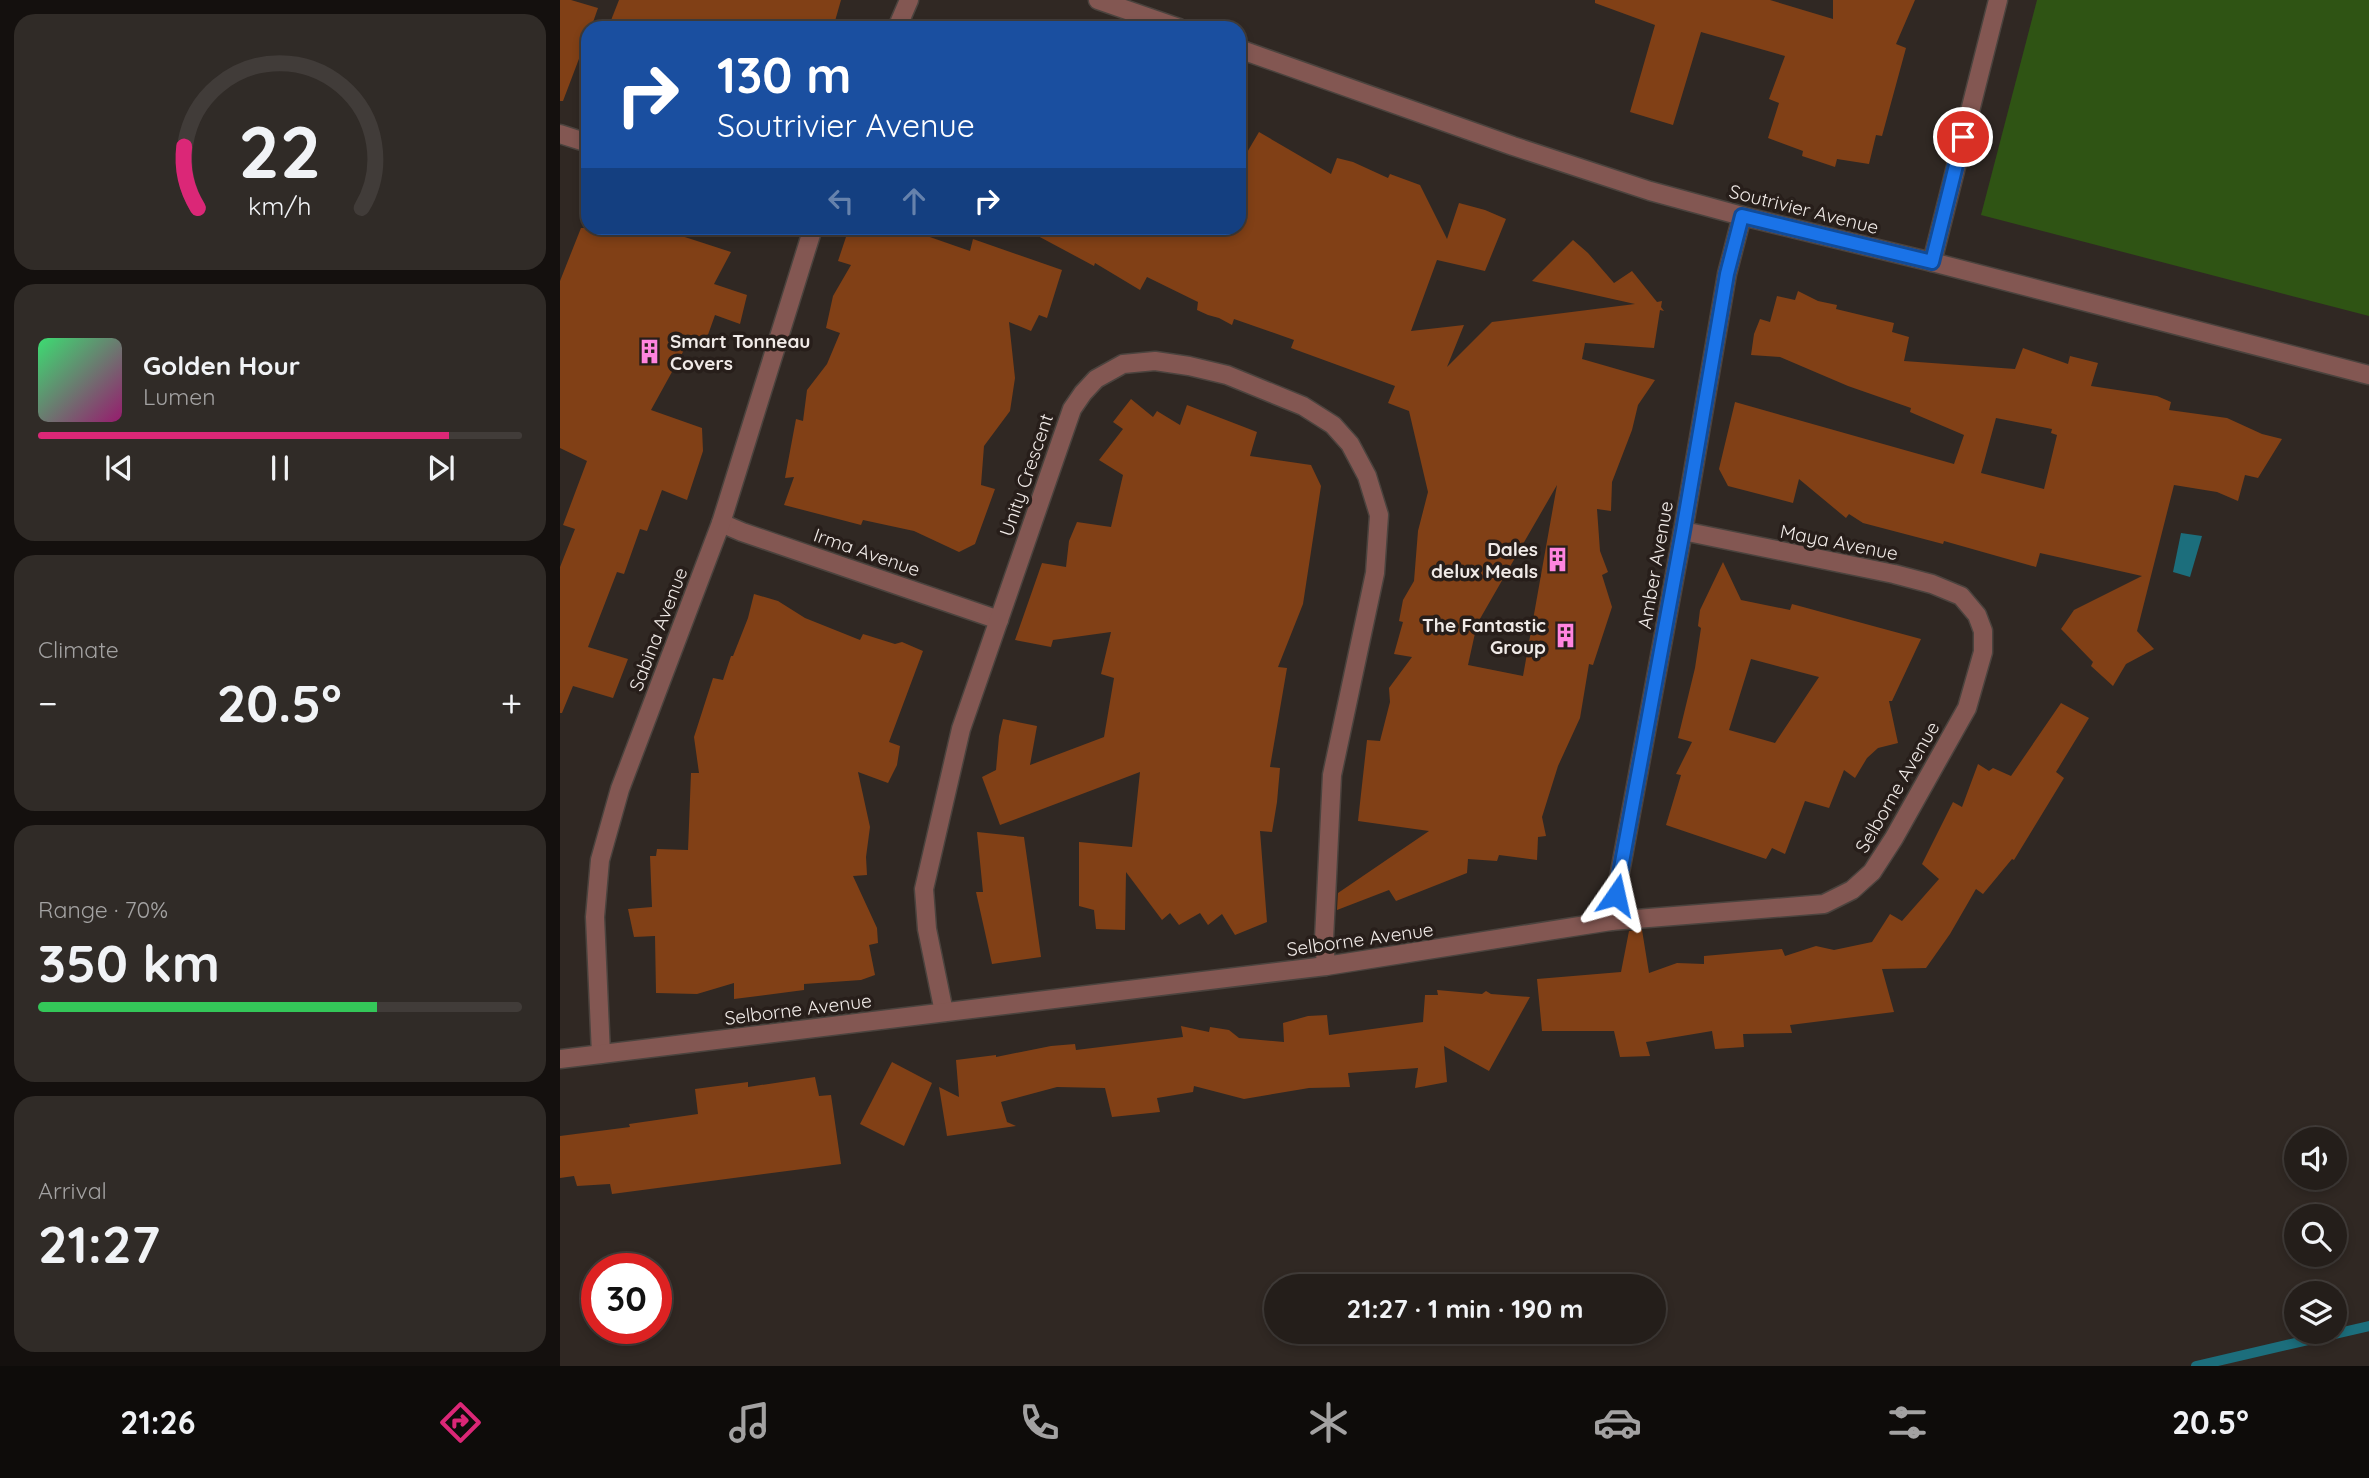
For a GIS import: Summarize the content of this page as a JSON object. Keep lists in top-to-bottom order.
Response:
{
  "streets": {
    "street": [
      "Soutrivier Avenue",
      "Unity Crescent",
      "Maya Avenue",
      "Irma Avenue",
      "Amber Avenue",
      "Sabina Avenue",
      "Selborne Avenue"
    ]
  },
  "crossings": [
    ["Soutrivier Avenue", "Amber Avenue"],
    ["Unity Crescent", "Irma Avenue"],
    ["Unity Crescent", "Selborne Avenue"],
    ["Maya Avenue", "Amber Avenue"],
    ["Maya Avenue", "Selborne Avenue"],
    ["Irma Avenue", "Sabina Avenue"],
    ["Amber Avenue", "Selborne Avenue"],
    ["Sabina Avenue", "Selborne Avenue"]
  ],
  "places": {
    "building": ["Smart Tonneau Covers", "Dales delux Meals", "The Fantastic Group"]
  },
  "page": {
    "turn": ["130 m", "Soutrivier Avenue"],
    "song": ["Golden Hour", "Lumen"],
    "tile": [
      "Climate",
      ["Range · 70%", "350 km"],
      ["Arrival", "21:27"]
    ],
    "heat": ["−", "20.5°", "+"],
    "limit": "30",
    "trip": "21:27 · 1 min · 190 m",
    "tabs": ["21:26", "20.5°"],
    "gauge": ["22", "km/h"]
  }
}
